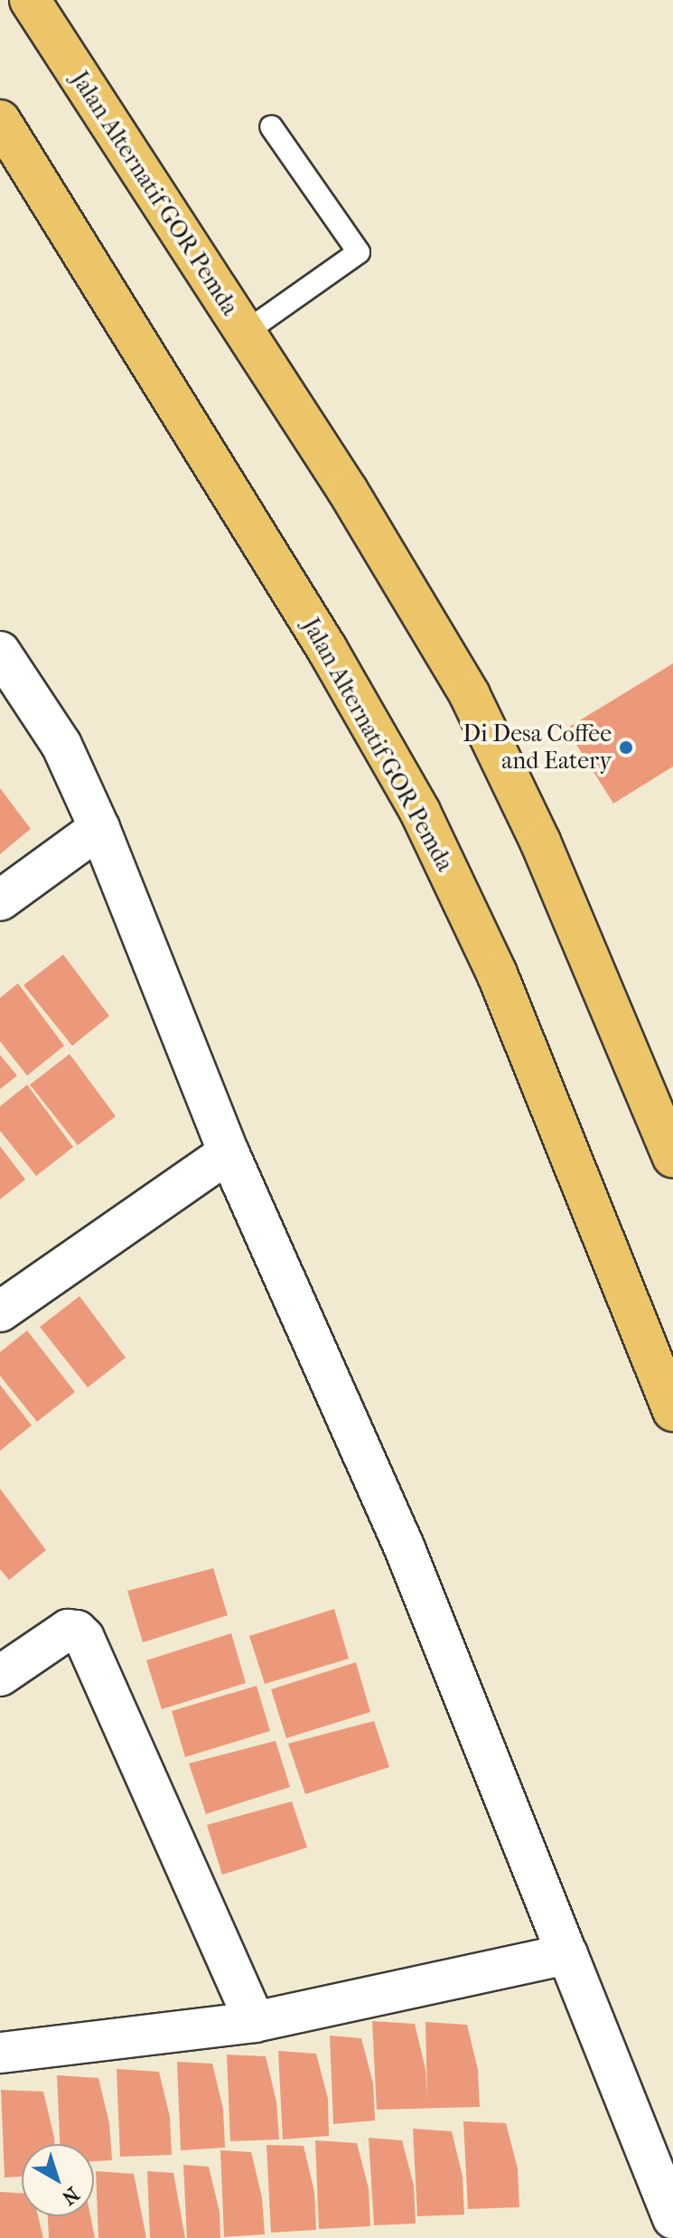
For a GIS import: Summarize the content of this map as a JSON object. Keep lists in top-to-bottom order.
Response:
{
  "streets": {
    "main road": ["Jalan Alternatif GOR Pemda"]
  },
  "places": ["Di Desa Coffee and Eatery"],
  "north": "bottom right"
}
